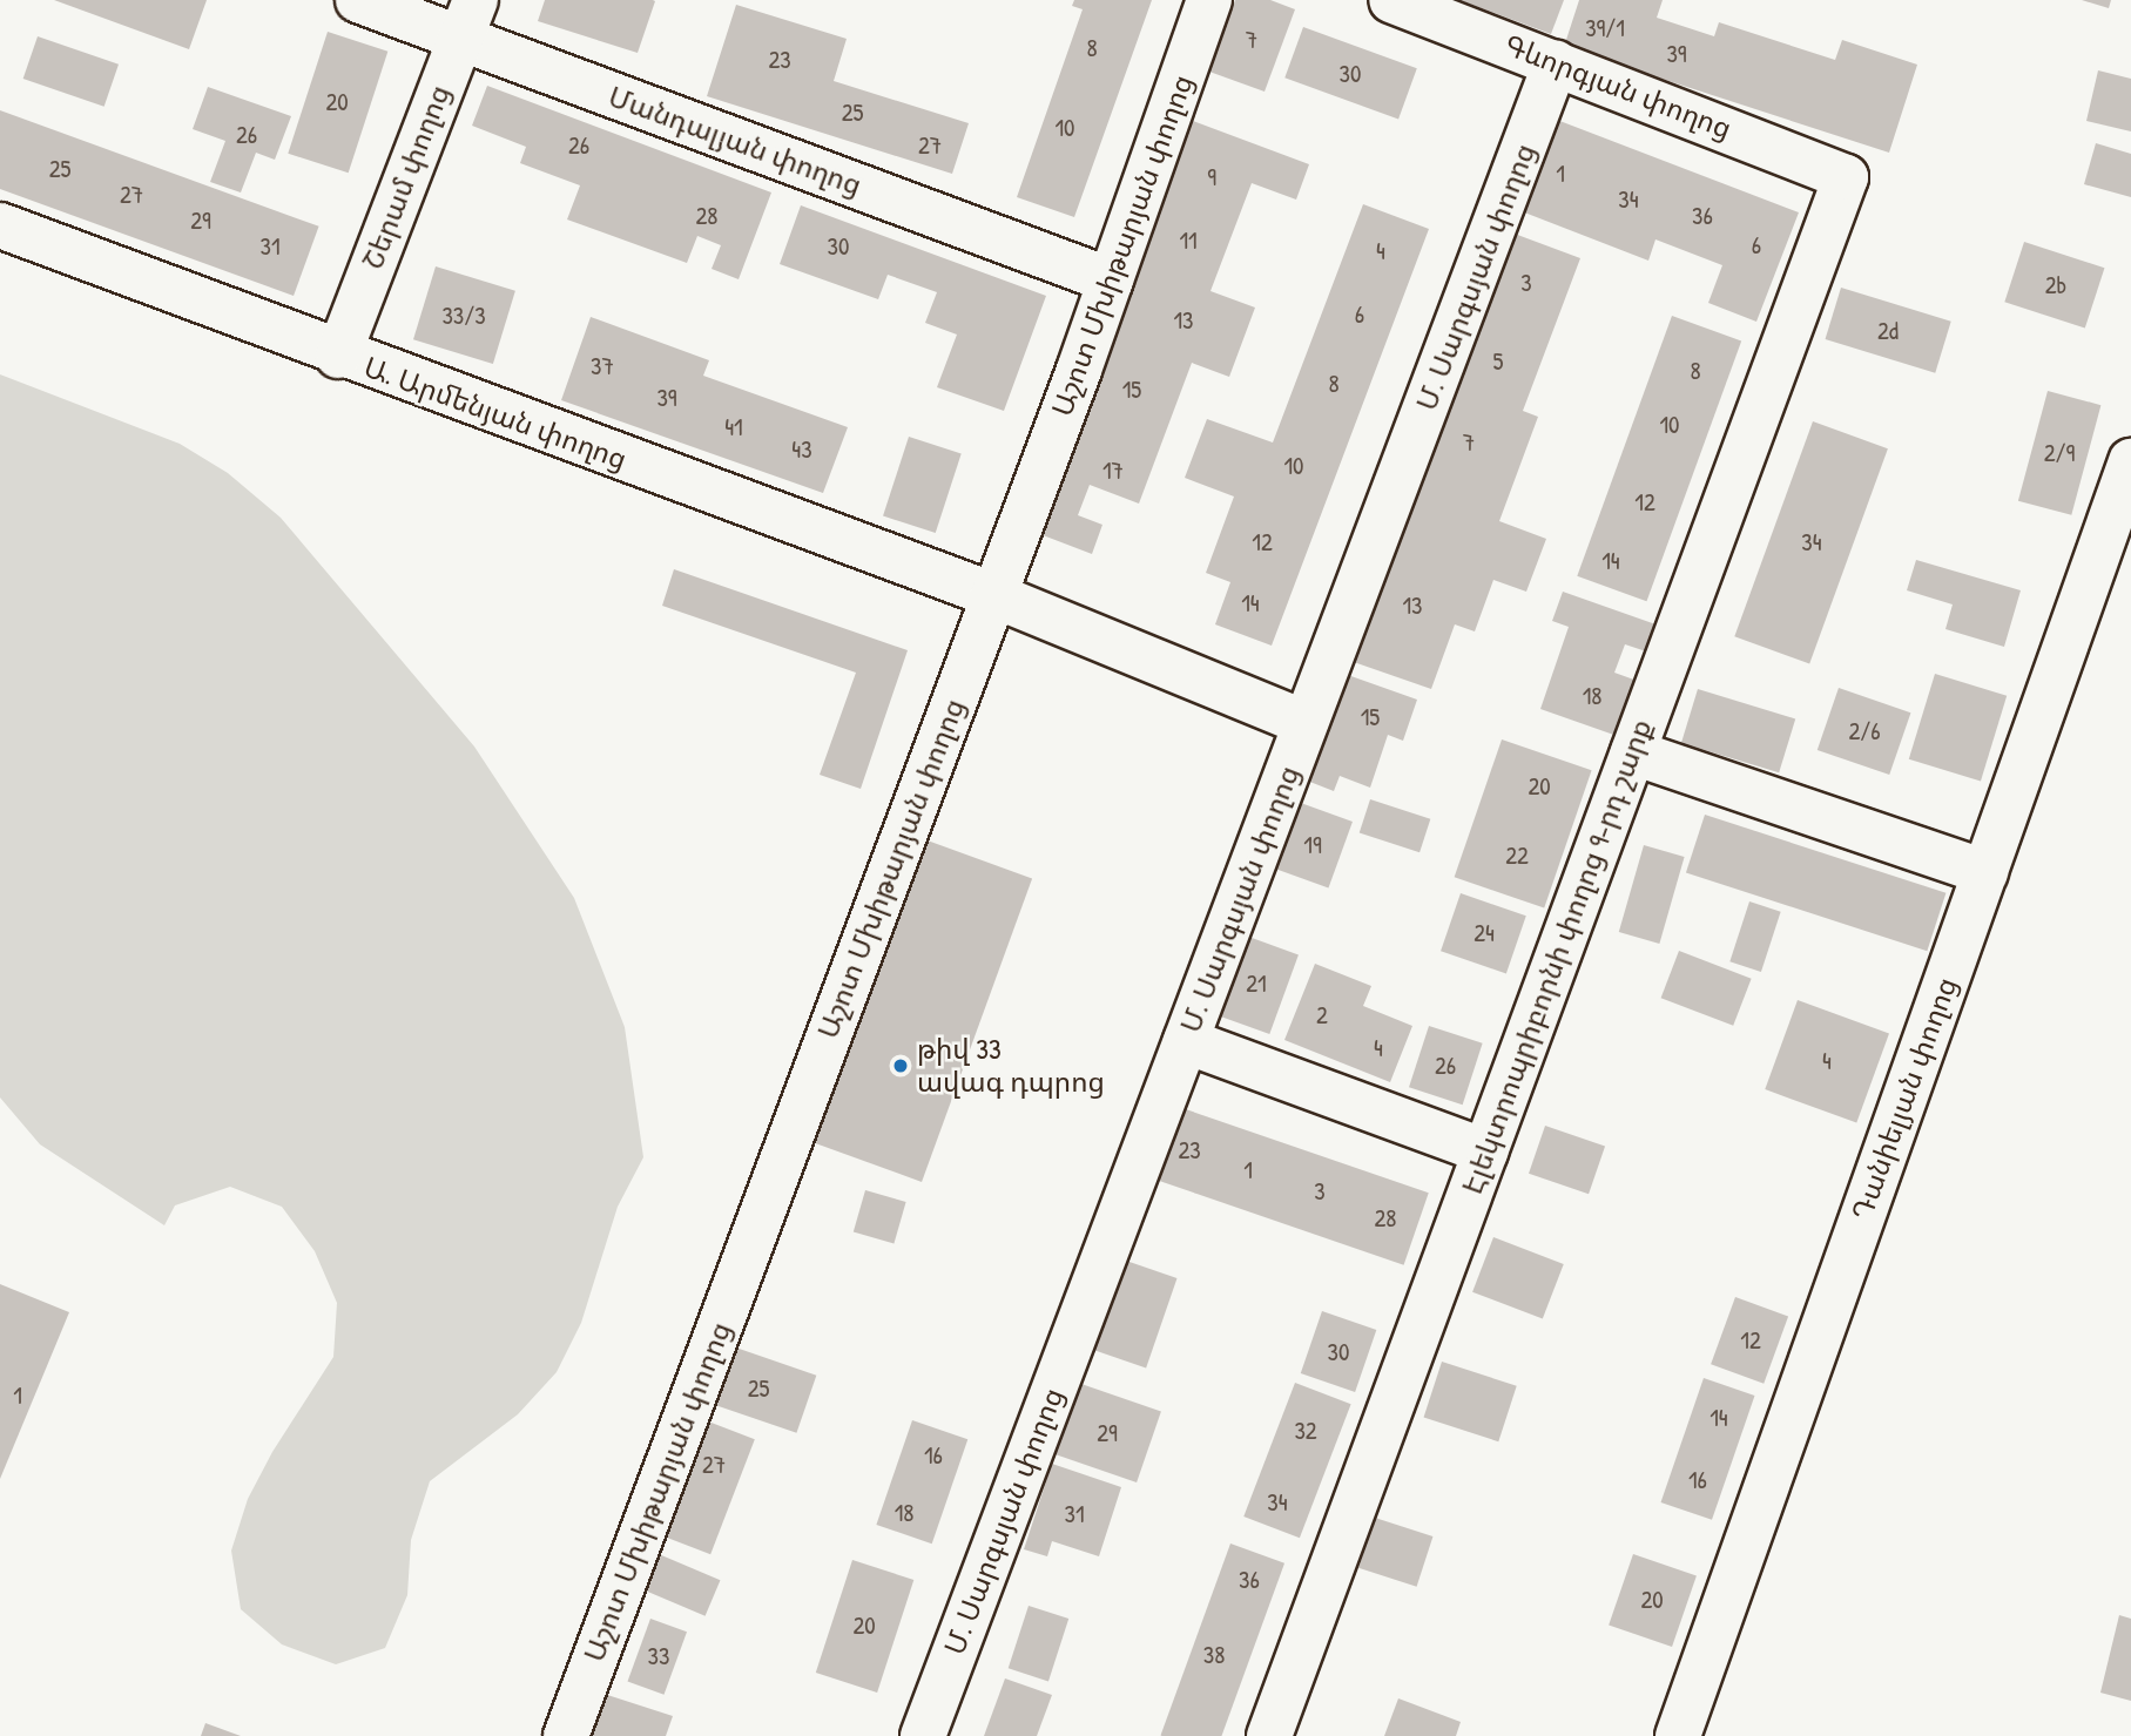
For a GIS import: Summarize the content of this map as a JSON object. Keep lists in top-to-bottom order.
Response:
{
  "streets": {
    "street": [
      "Գևորգյան փողոց",
      "Մանդալյան փողոց",
      "Շերամ փողոց",
      "Աշոտ Մխիթարյան փողոց",
      "Մ. Սարգսյան փողոց",
      "Ա. Արմենյան փողոց",
      "Էլեկտրոպրիբորնի փողոց 9-րդ շարք",
      "Դանիելյան փողոց"
    ]
  },
  "crossings": [
    ["Գևորգյան փողոց", "Մ. Սարգսյան փողոց"],
    ["Գևորգյան փողոց", "Էլեկտրոպրիբորնի փողոց 9-րդ շարք"],
    ["Մանդալյան փողոց", "Շերամ փողոց"],
    ["Մանդալյան փողոց", "Աշոտ Մխիթարյան փողոց"],
    ["Շերամ փողոց", "Ա. Արմենյան փողոց"],
    ["Աշոտ Մխիթարյան փողոց", "Ա. Արմենյան փողոց"],
    ["Մ. Սարգսյան փողոց", "Ա. Արմենյան փողոց"]
  ],
  "places": ["թիվ 33 ավագ դպրոց"],
  "house_numbers": [
    "39/1",
    "7",
    "8",
    "39",
    "23",
    "30",
    "20",
    "25",
    "10",
    "26",
    "26",
    "27",
    "25",
    "1",
    "9",
    "27",
    "34",
    "28",
    "36",
    "29",
    "11",
    "6",
    "31",
    "30",
    "4",
    "3",
    "2b",
    "6",
    "33/3",
    "13",
    "2d",
    "5",
    "37",
    "8",
    "8",
    "15",
    "39",
    "10",
    "41",
    "7",
    "43",
    "2/9",
    "10",
    "17",
    "12",
    "12",
    "34",
    "14",
    "14",
    "13",
    "18",
    "15",
    "2/6",
    "20",
    "19",
    "22",
    "24",
    "21",
    "2",
    "4",
    "4",
    "26",
    "23",
    "1",
    "3",
    "28",
    "12",
    "30",
    "25",
    "1",
    "14",
    "32",
    "29",
    "16",
    "27",
    "16",
    "34",
    "18",
    "31",
    "36",
    "20",
    "20",
    "38",
    "33"
  ]
}
